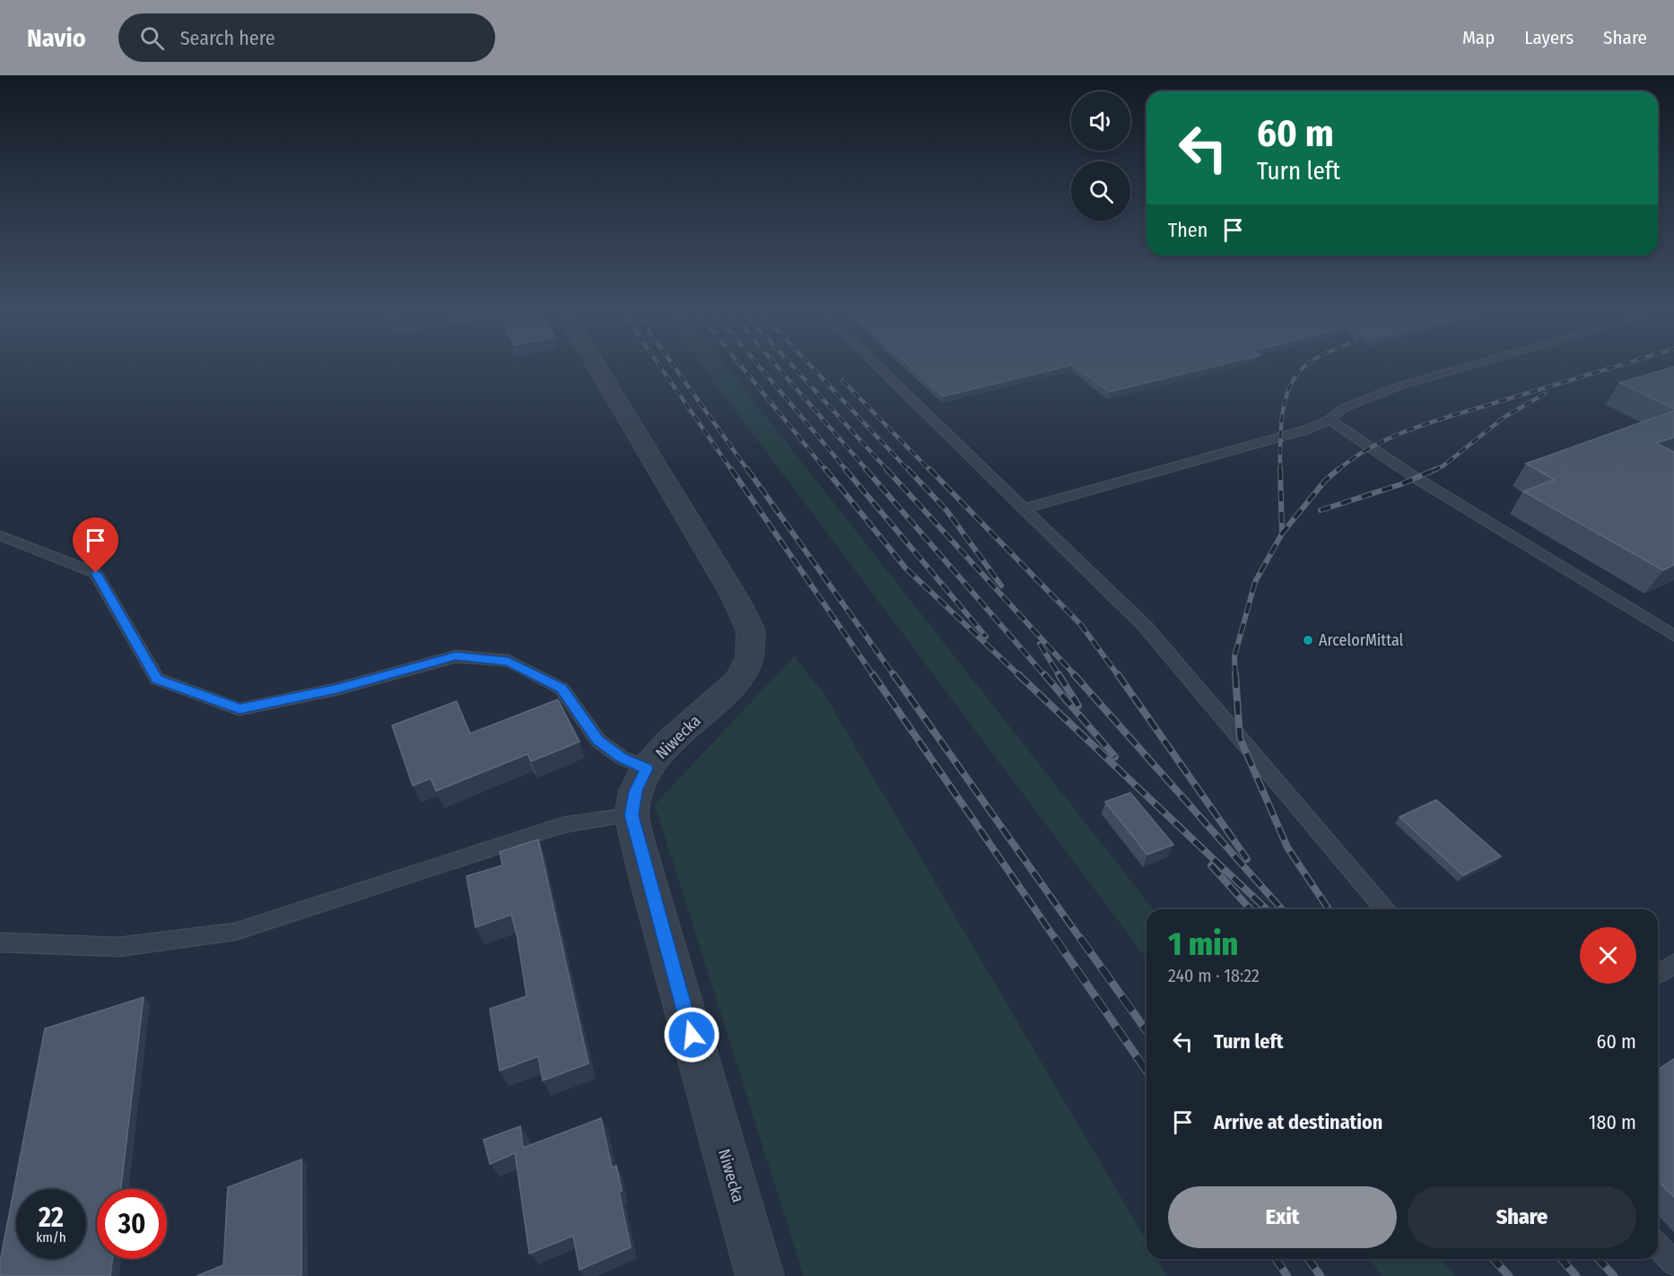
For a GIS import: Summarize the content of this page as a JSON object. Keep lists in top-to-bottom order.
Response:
{
  "streets": {
    "street": ["Niwecka"]
  },
  "places": ["ArcelorMittal"],
  "page": {
    "header": "Navio",
    "search": "Search here",
    "nav": ["Map", "Layers", "Share"],
    "turn": ["60 m", "Turn left"],
    "then": "Then",
    "heading": ["1 min", "240 m · 18:22"],
    "list": [
      {
        "name": "Turn left",
        "value": "60 m"
      },
      {
        "name": "Arrive at destination",
        "value": "180 m"
      }
    ],
    "buttons": ["Exit", "Share"],
    "speed": "22 km/h",
    "limit": "30"
  }
}
